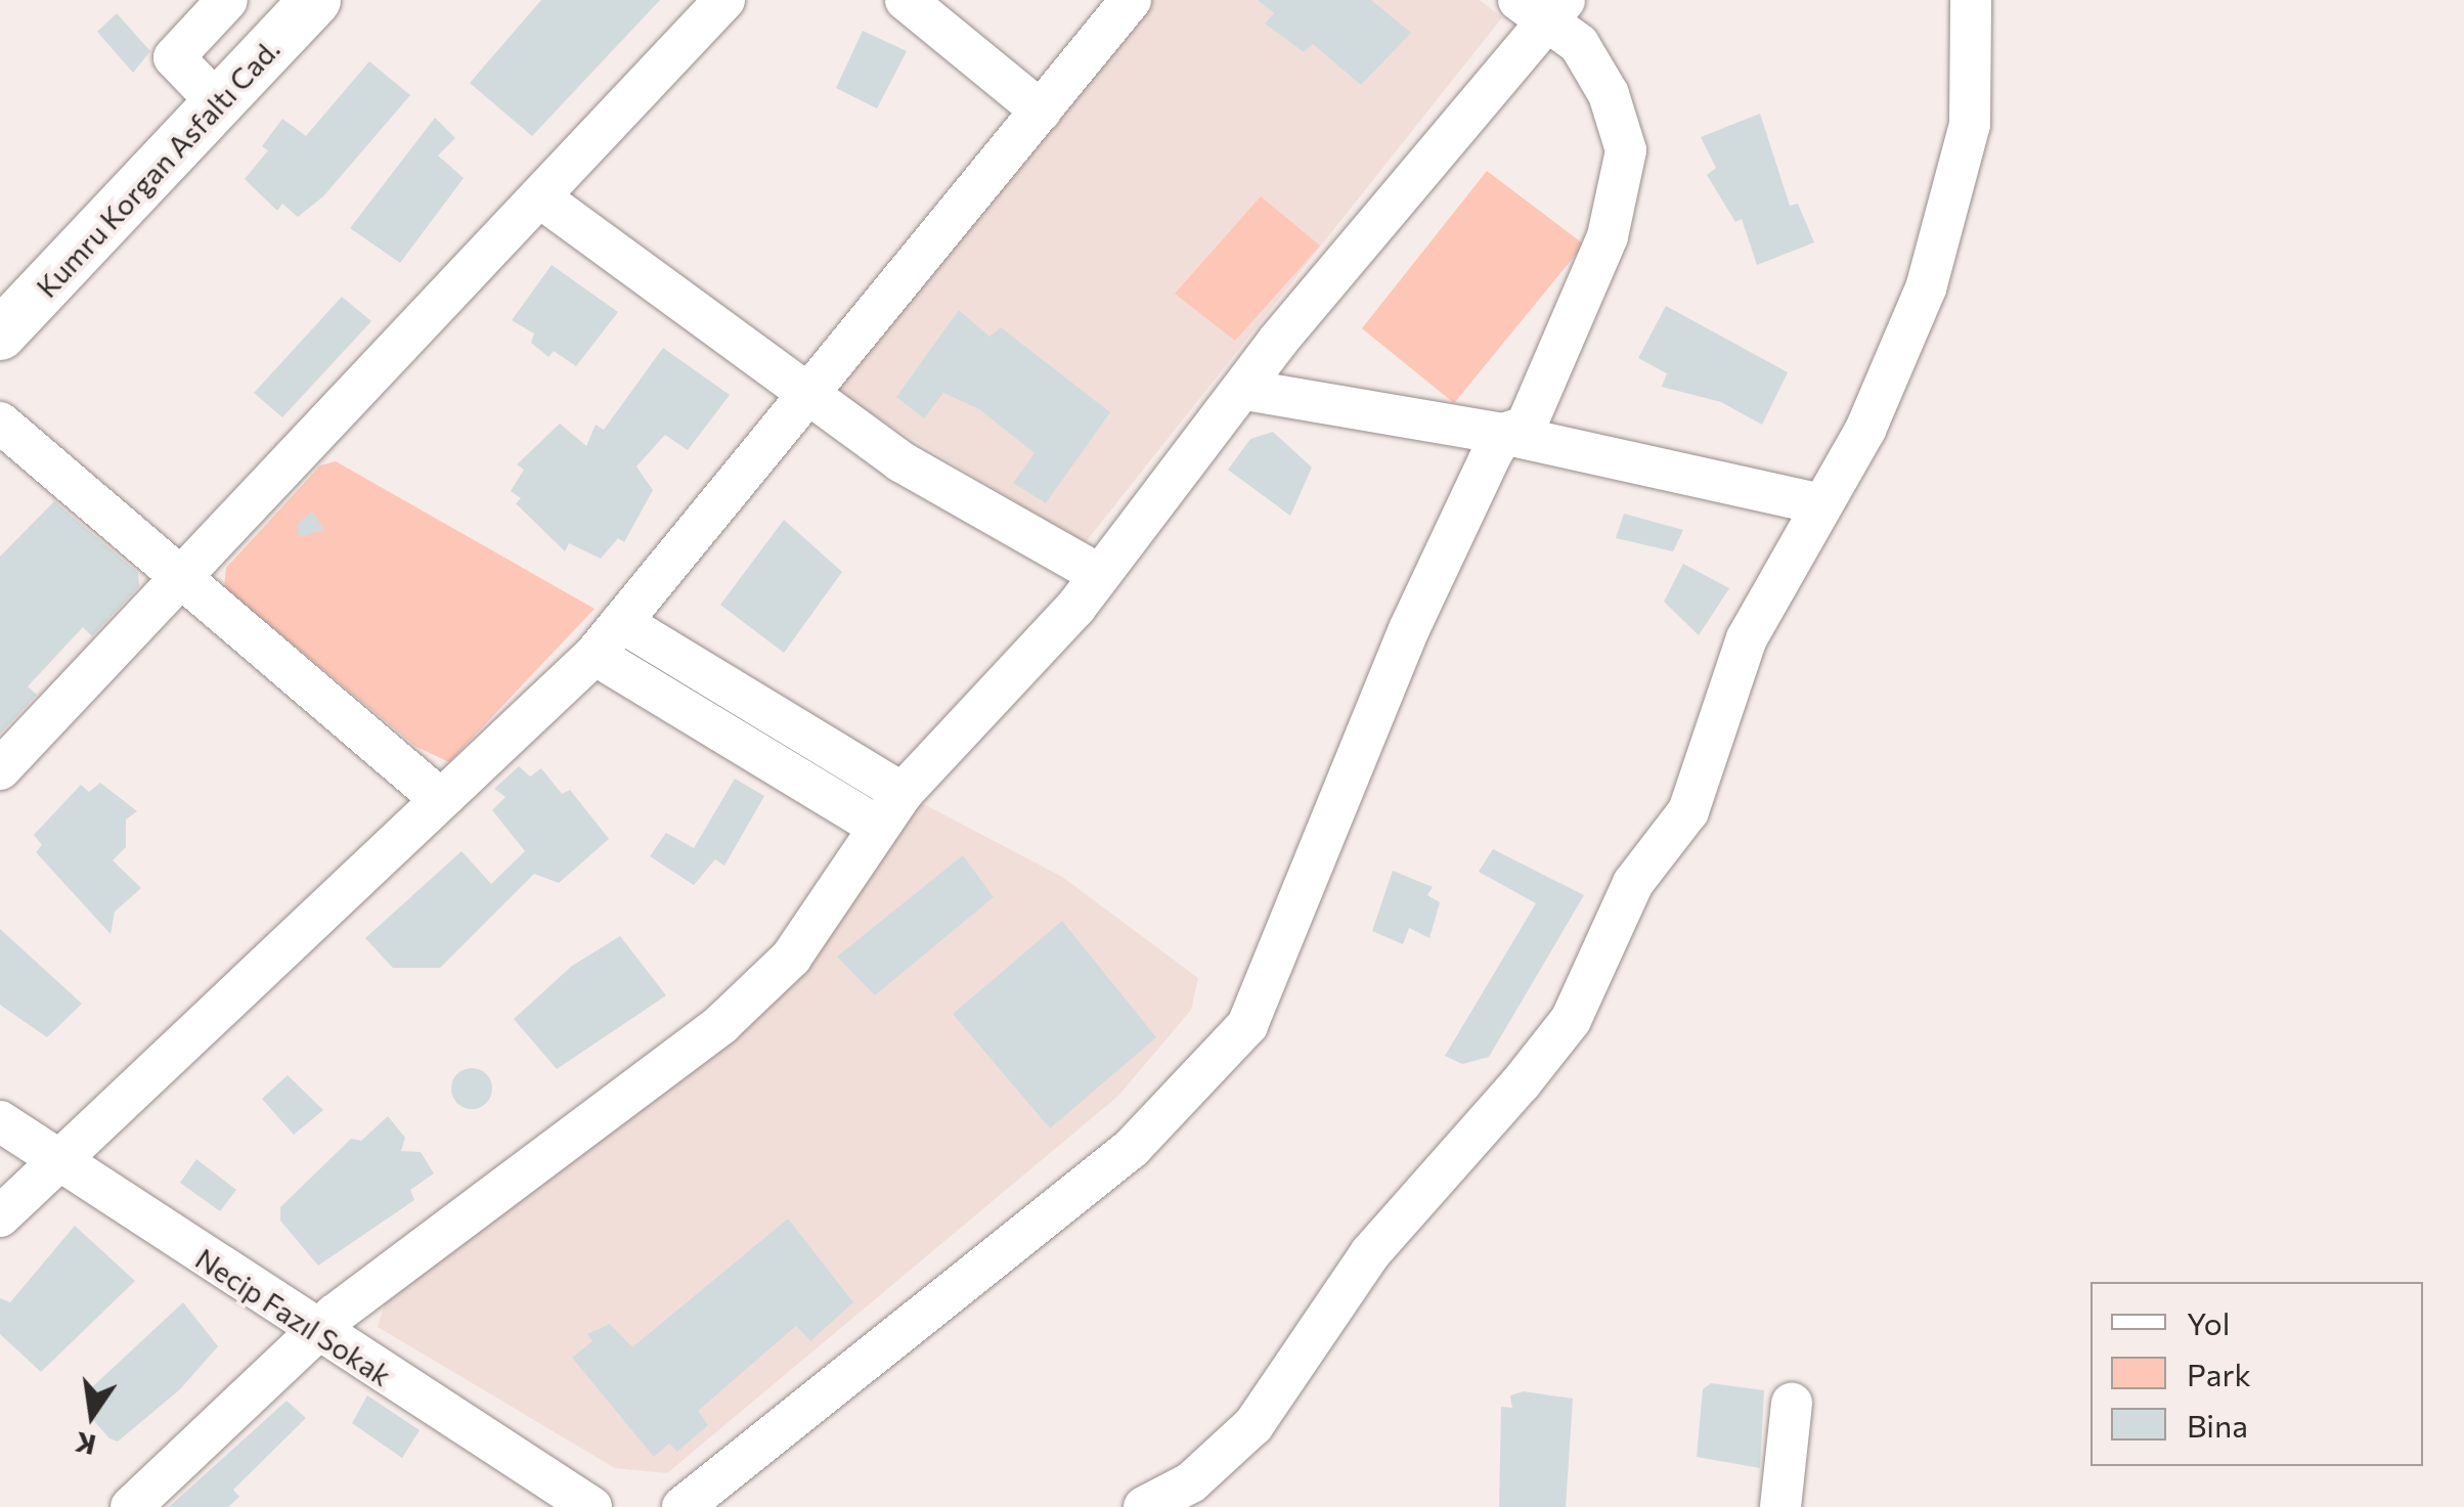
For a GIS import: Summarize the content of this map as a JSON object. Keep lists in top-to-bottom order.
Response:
{
  "streets": {
    "main road": ["Kumru Korgan Asfaltı Cad."],
    "street": ["Necip Fazıl Sokak"]
  },
  "legend": ["Yol", "Park", "Bina"],
  "north": "bottom"
}
